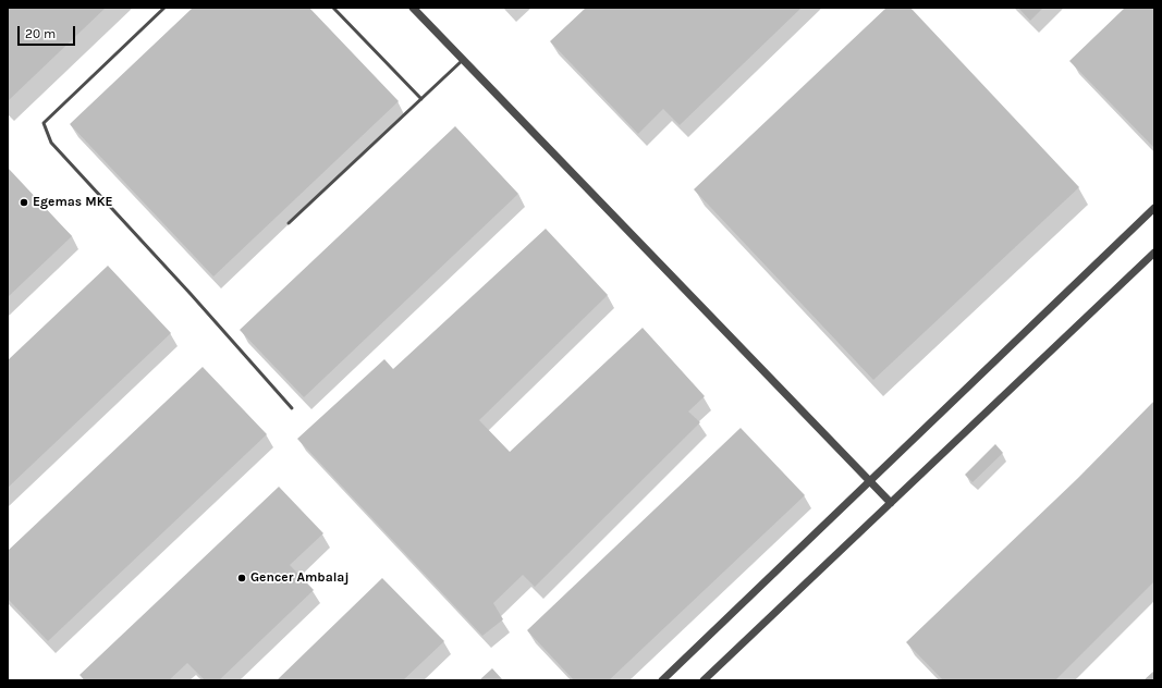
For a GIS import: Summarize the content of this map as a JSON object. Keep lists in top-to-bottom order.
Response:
{
  "places": ["Egemas MKE", "Gencer Ambalaj"],
  "scale_bar": "20 m"
}
